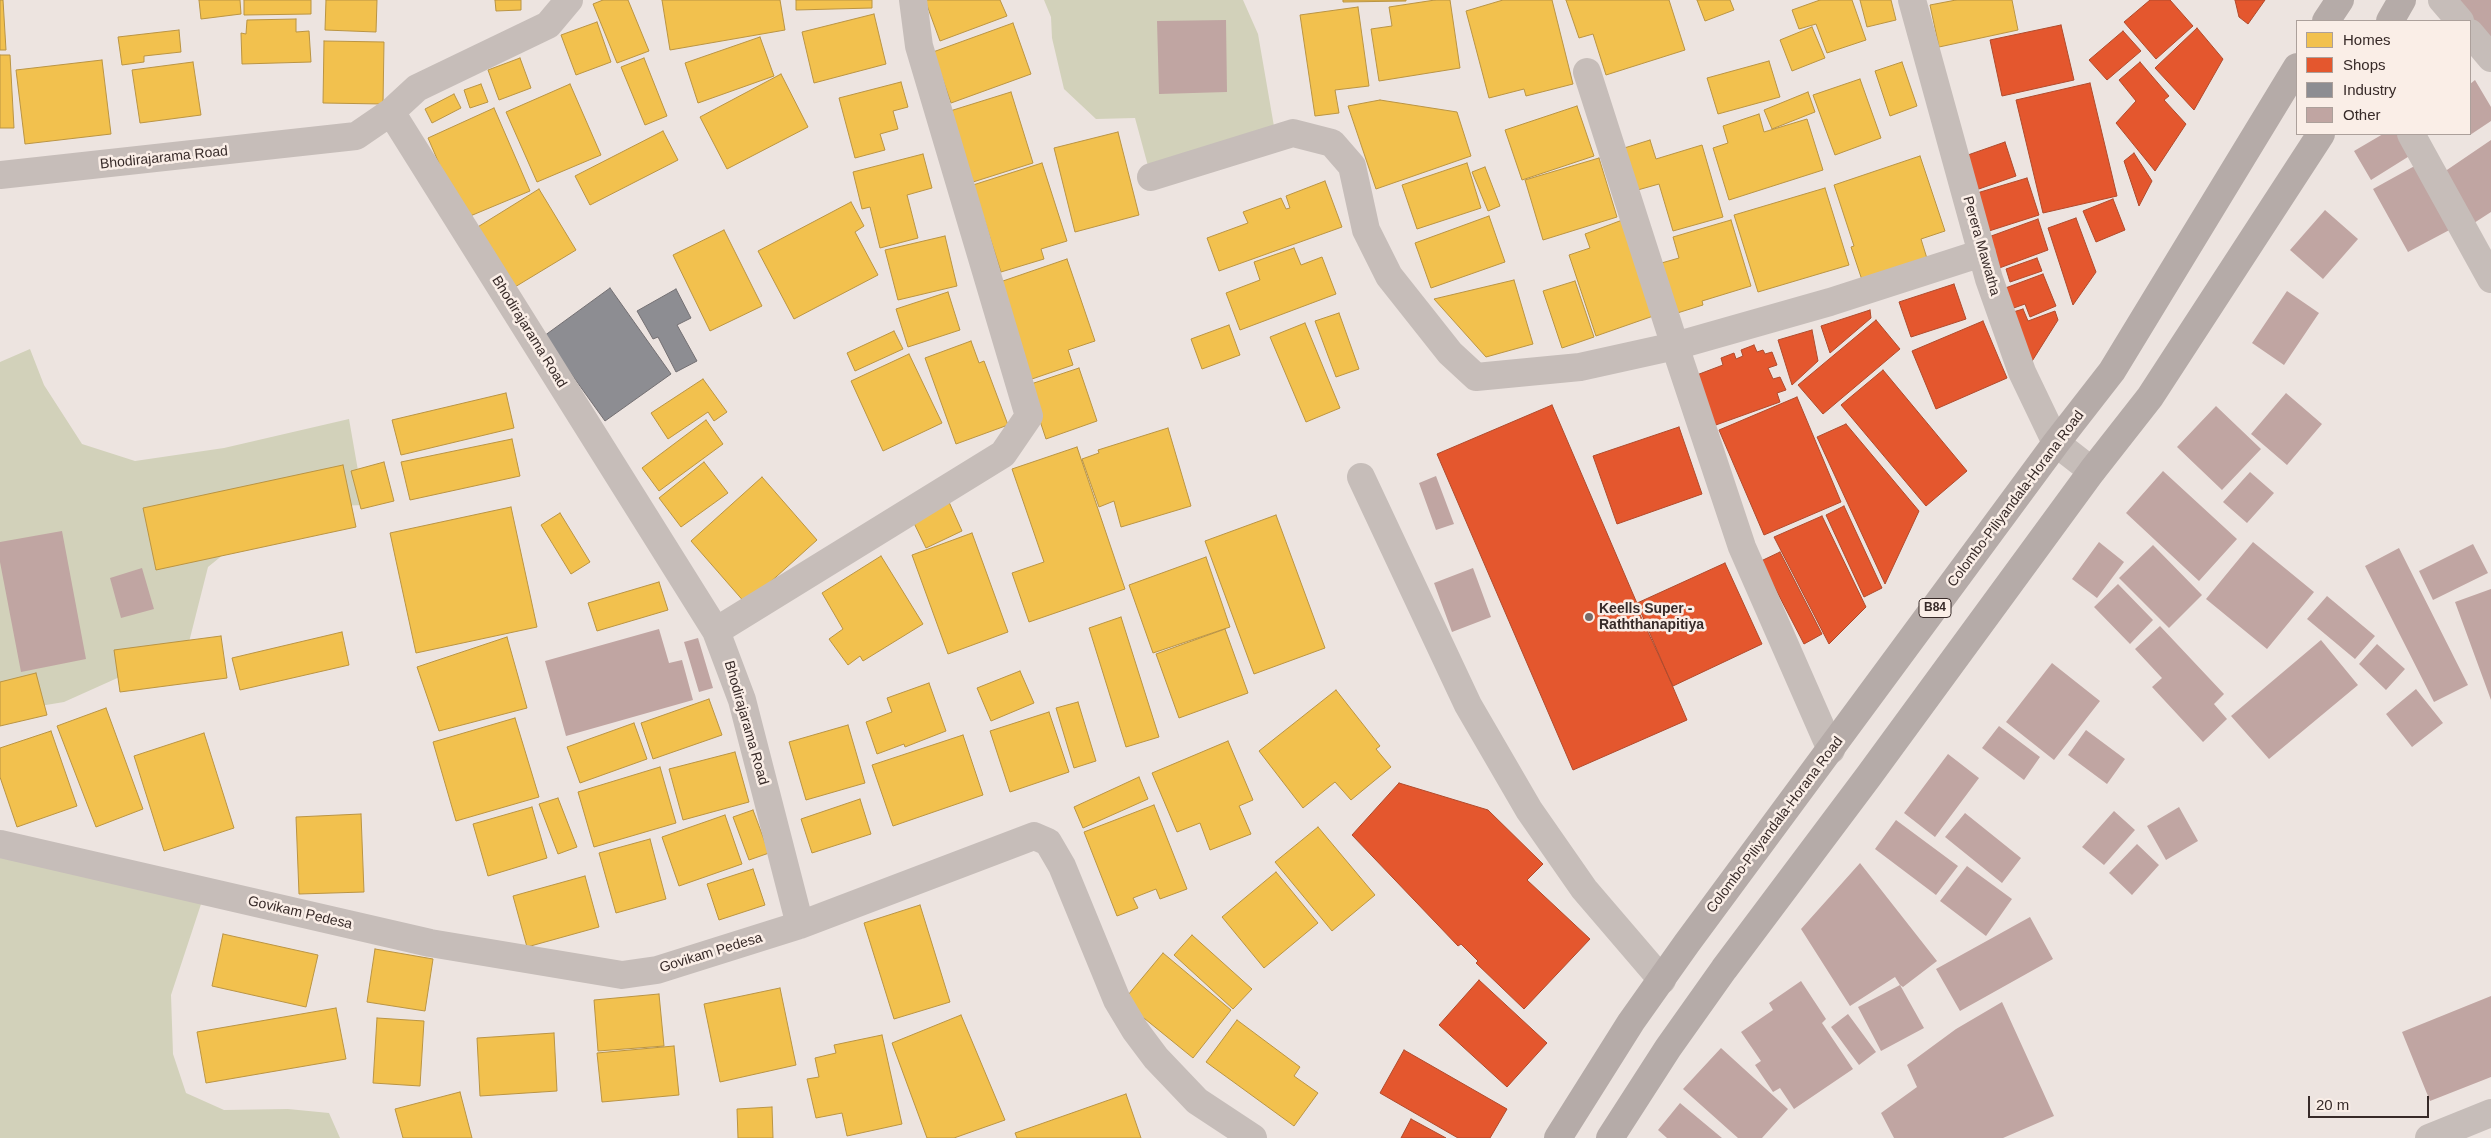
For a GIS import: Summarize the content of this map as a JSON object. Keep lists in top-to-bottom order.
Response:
{
  "streets": {
    "main road": ["Colombo-Piliyandala-Horana Road", "B84"],
    "street": ["Bhodirajarama Road", "Perera Mawatha", "Govikam Pedesa"]
  },
  "crossings": [
    ["Bhodirajarama Road", "Govikam Pedesa"],
    ["Perera Mawatha", "Colombo-Piliyandala-Horana Road"]
  ],
  "places": ["Keells Super - Raththanapitiya"],
  "legend": [
    "Homes",
    "Shops",
    "Industry",
    "Other"
  ],
  "scale_bar": "20 m"
}
